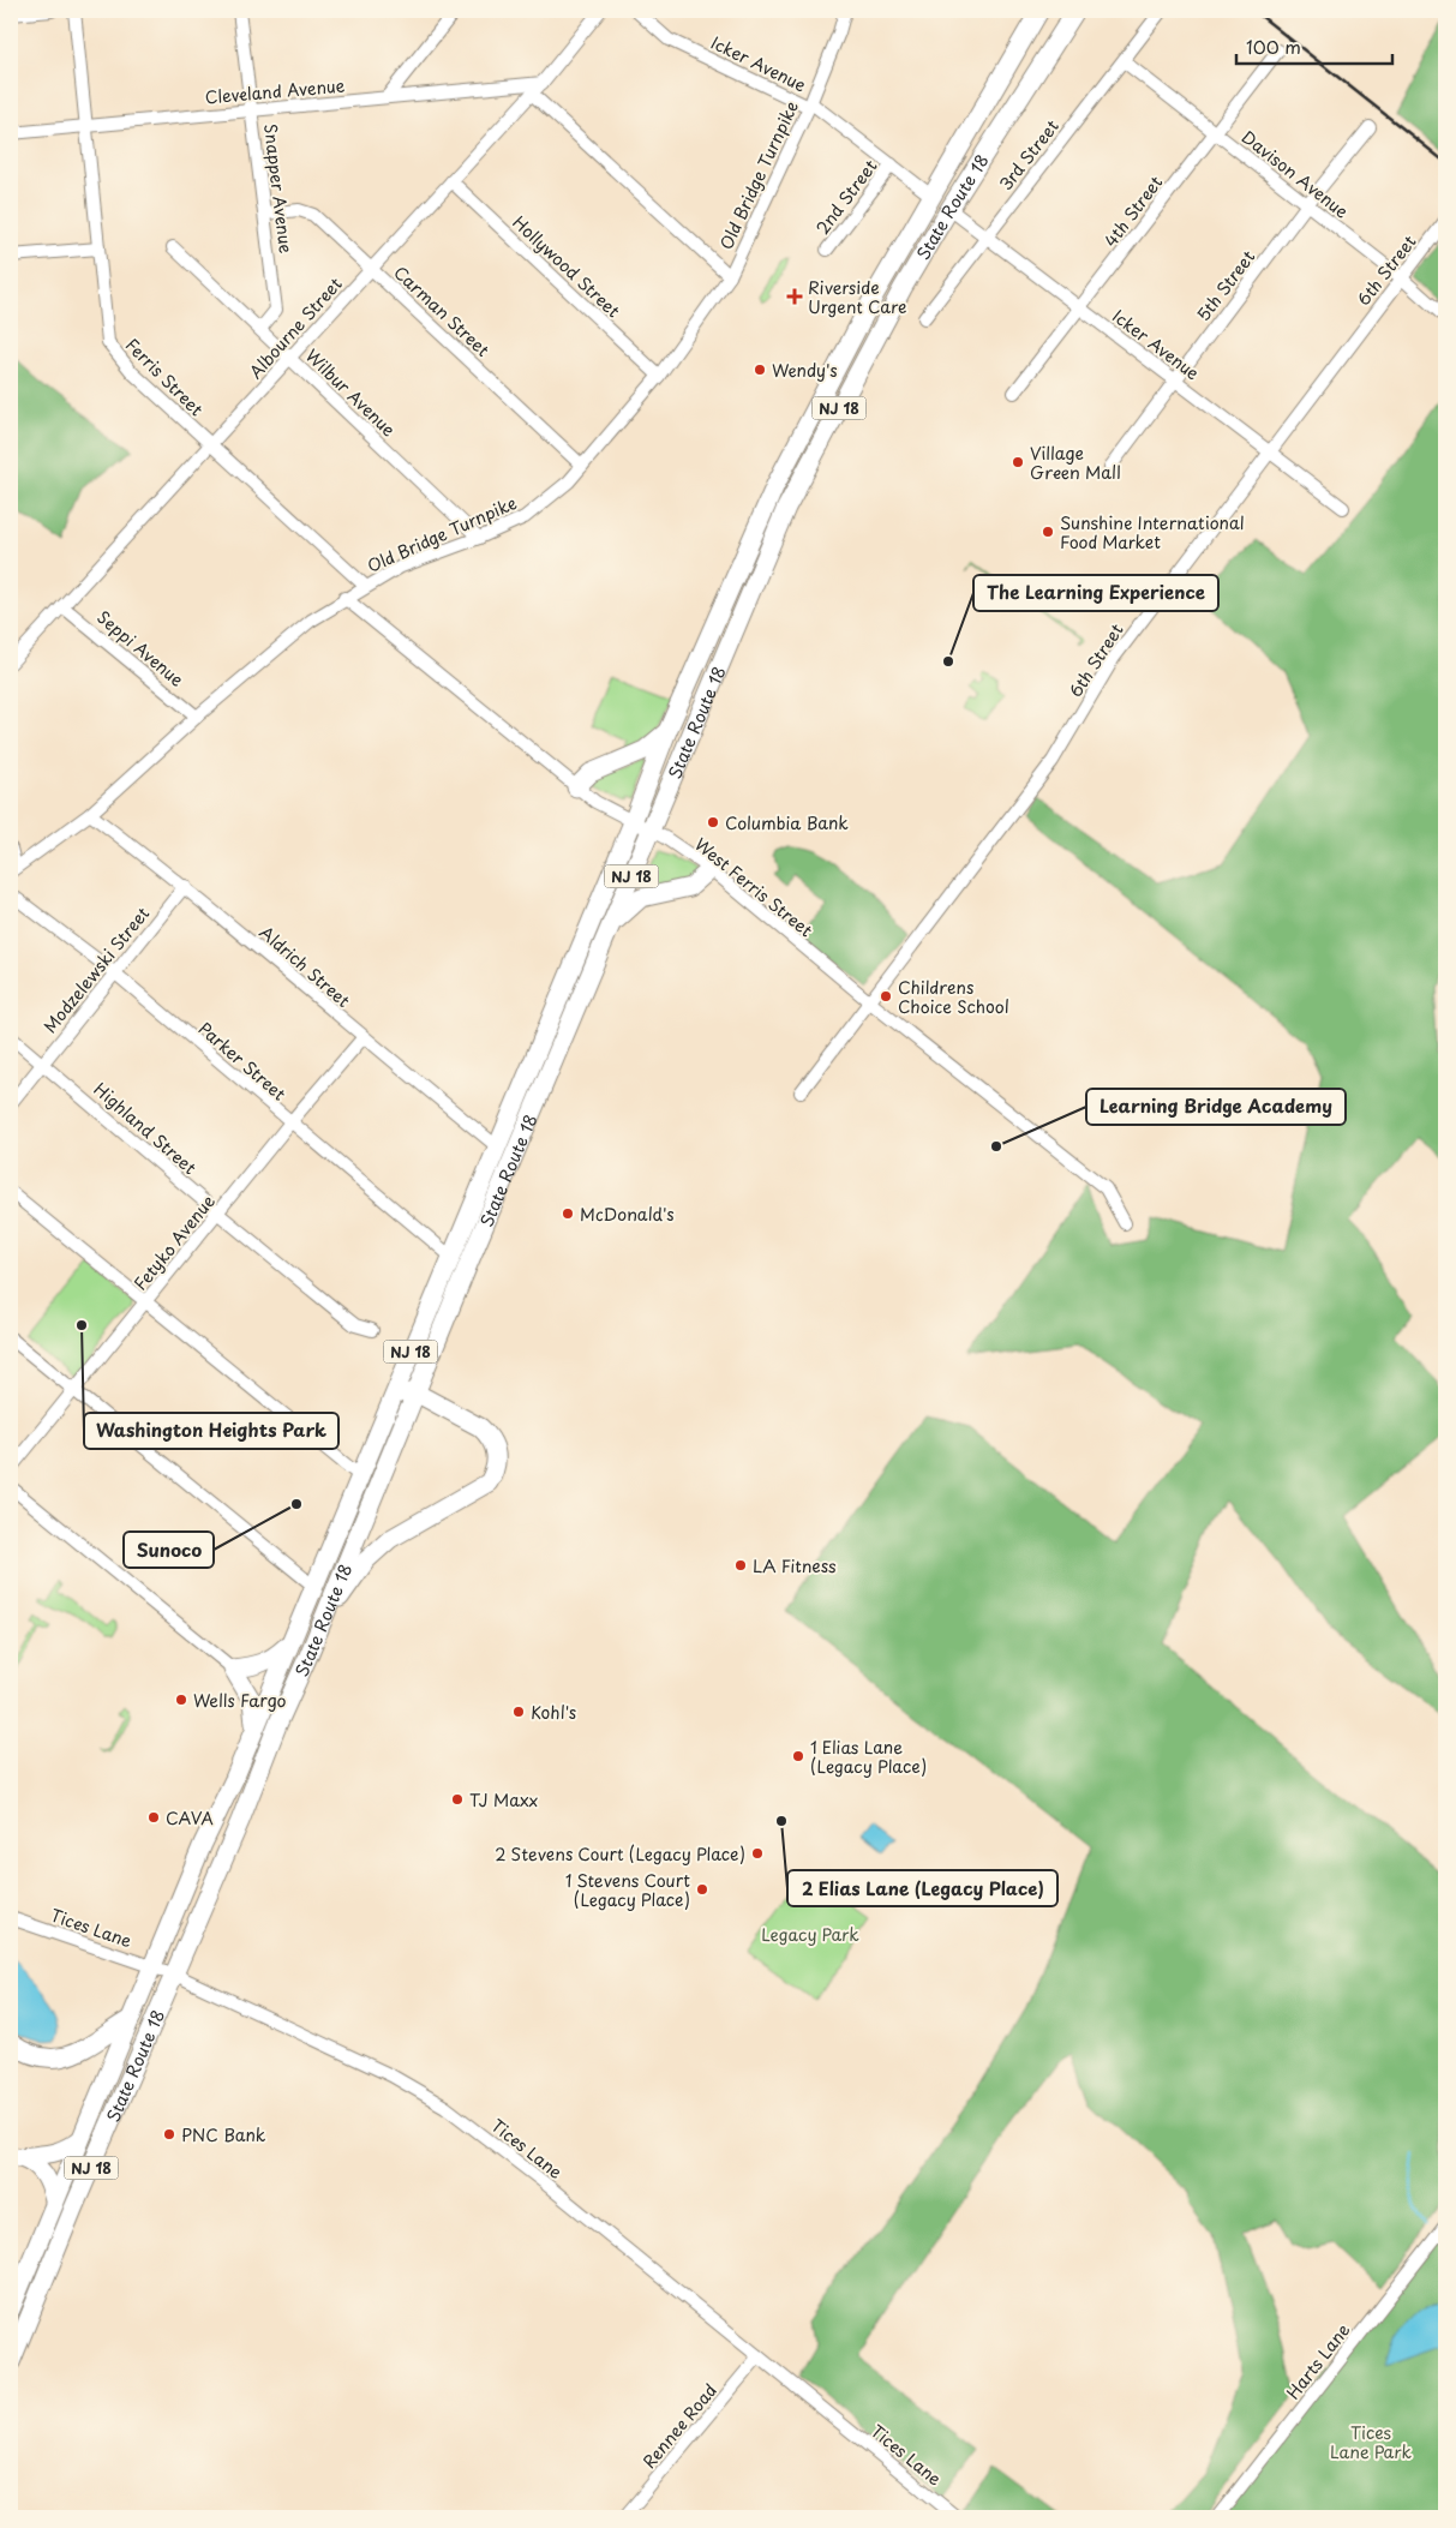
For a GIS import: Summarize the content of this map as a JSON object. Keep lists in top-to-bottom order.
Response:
{
  "streets": {
    "highway": ["State Route 18", "NJ 18"],
    "street": [
      "Icker Avenue",
      "Cleveland Avenue",
      "3rd Street",
      "Davison Avenue",
      "Old Bridge Turnpike",
      "Snapper Avenue",
      "2nd Street",
      "4th Street",
      "Hollywood Street",
      "6th Street",
      "5th Street",
      "Carman Street",
      "Albourne Street",
      "Ferris Street",
      "Wilbur Avenue",
      "Seppi Avenue",
      "West Ferris Street",
      "Aldrich Street",
      "Modzelewski Street",
      "Parker Street",
      "Highland Street",
      "Fetyko Avenue",
      "Tices Lane",
      "Harts Lane",
      "Rennee Road"
    ]
  },
  "crossings": [
    ["Icker Avenue", "3rd Street"],
    ["Icker Avenue", "Old Bridge Turnpike"],
    ["Icker Avenue", "2nd Street"],
    ["Icker Avenue", "State Route 18"],
    ["Icker Avenue", "4th Street"],
    ["Icker Avenue", "6th Street"],
    ["Icker Avenue", "5th Street"],
    ["Cleveland Avenue", "Snapper Avenue"],
    ["Cleveland Avenue", "Albourne Street"],
    ["Cleveland Avenue", "Ferris Street"],
    ["3rd Street", "Davison Avenue"],
    ["Davison Avenue", "4th Street"],
    ["Davison Avenue", "6th Street"],
    ["Davison Avenue", "5th Street"],
    ["Old Bridge Turnpike", "Hollywood Street"],
    ["Old Bridge Turnpike", "Carman Street"],
    ["Old Bridge Turnpike", "Ferris Street"],
    ["Old Bridge Turnpike", "Wilbur Avenue"],
    ["Old Bridge Turnpike", "Seppi Avenue"],
    ["Old Bridge Turnpike", "West Ferris Street"],
    ["Old Bridge Turnpike", "Aldrich Street"],
    ["Snapper Avenue", "Carman Street"],
    ["Snapper Avenue", "Wilbur Avenue"],
    ["State Route 18", "West Ferris Street"],
    ["State Route 18", "Aldrich Street"],
    ["State Route 18", "Parker Street"],
    ["State Route 18", "Tices Lane"],
    ["Hollywood Street", "Albourne Street"],
    ["6th Street", "West Ferris Street"],
    ["Carman Street", "Albourne Street"],
    ["Albourne Street", "Ferris Street"],
    ["Albourne Street", "Wilbur Avenue"],
    ["Albourne Street", "Seppi Avenue"],
    ["Aldrich Street", "Modzelewski Street"],
    ["Aldrich Street", "Fetyko Avenue"],
    ["Modzelewski Street", "Parker Street"],
    ["Modzelewski Street", "Highland Street"],
    ["Parker Street", "Fetyko Avenue"],
    ["Highland Street", "Fetyko Avenue"],
    ["Tices Lane", "Rennee Road"]
  ],
  "parks": ["Legacy Park", "Tices Lane Park"],
  "places": {
    "health": ["Riverside Urgent Care"],
    "other": [
      "Wendy's",
      "Village Green Mall",
      "Sunshine International Food Market",
      "The Learning Experience",
      "Columbia Bank",
      "Childrens Choice School",
      "Learning Bridge Academy",
      "McDonald's",
      "Washington Heights Park",
      "Sunoco",
      "LA Fitness",
      "Wells Fargo",
      "Kohl's",
      "1 Elias Lane (Legacy Place)",
      "TJ Maxx",
      "CAVA",
      "2 Elias Lane (Legacy Place)",
      "2 Stevens Court (Legacy Place)",
      "1 Stevens Court (Legacy Place)",
      "PNC Bank"
    ]
  },
  "scale_bar": "100 m"
}
